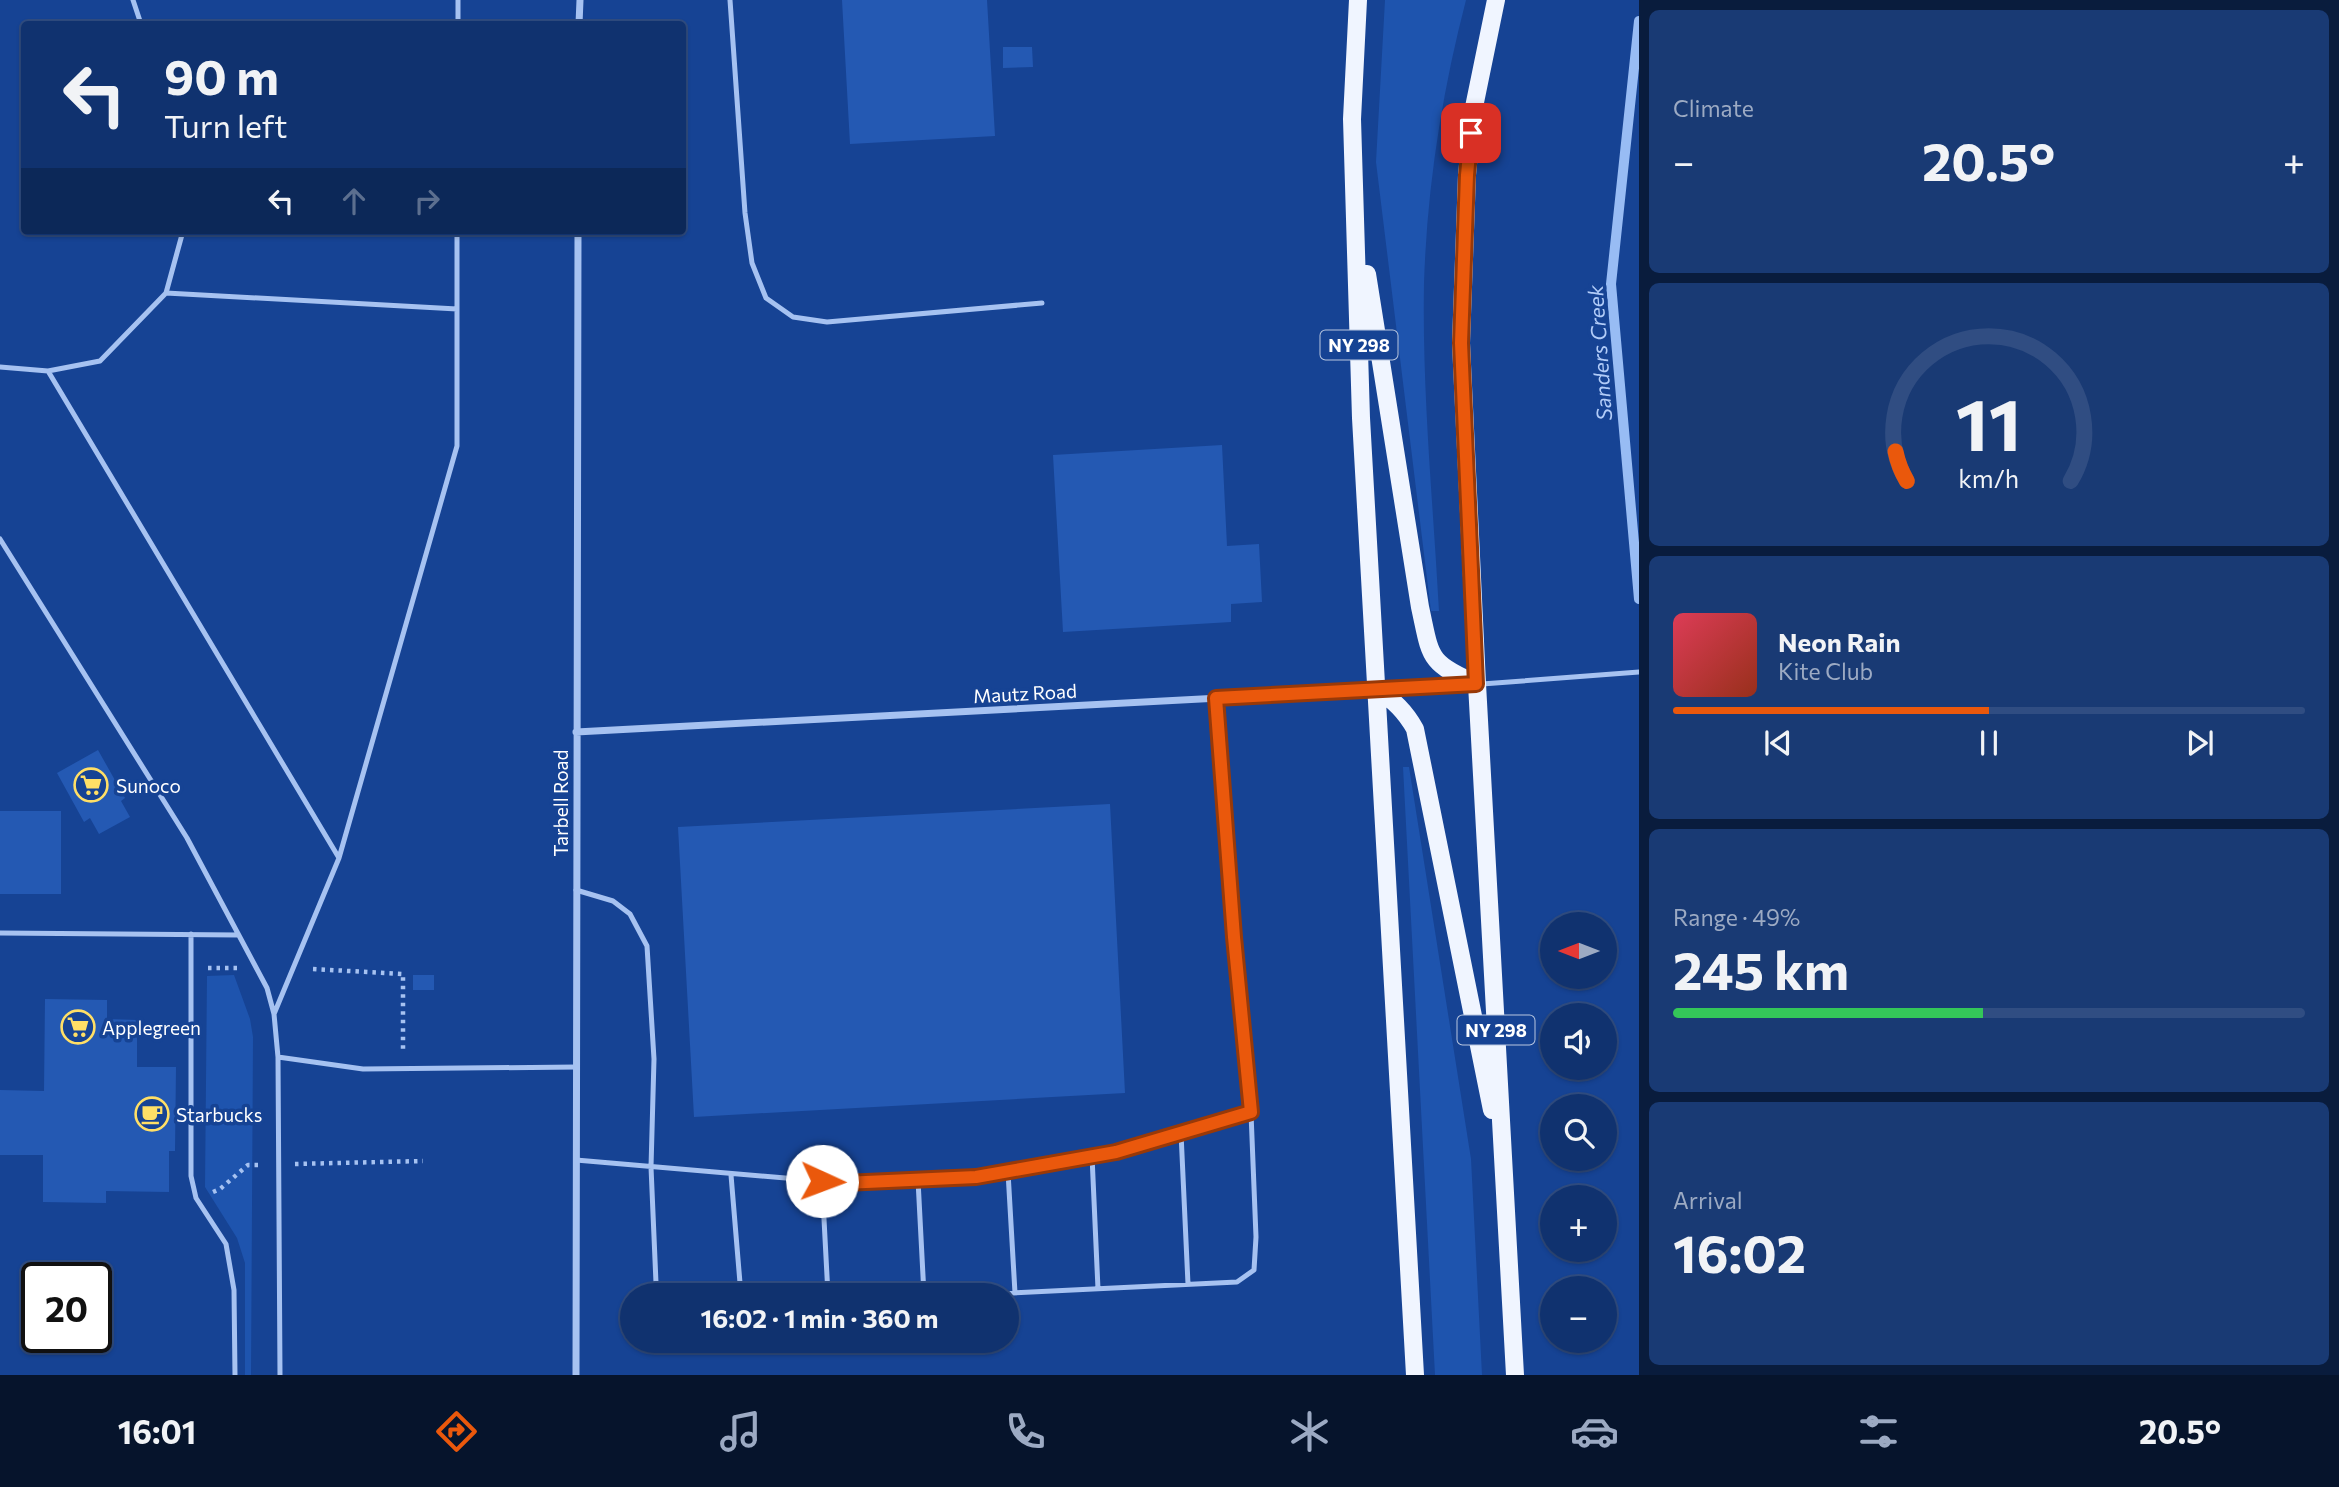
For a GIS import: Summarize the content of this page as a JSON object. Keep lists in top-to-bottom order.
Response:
{
  "streets": {
    "main road": ["NY 298"],
    "street": ["Mautz Road", "Tarbell Road"]
  },
  "crossings": [
    ["NY 298", "Mautz Road"],
    ["Mautz Road", "Tarbell Road"]
  ],
  "water": ["Sanders Creek"],
  "places": {
    "supermarket": ["Sunoco", "Applegreen"],
    "cafe": ["Starbucks"]
  },
  "north": "left",
  "page": {
    "tile": [
      "Climate",
      ["Range · 49%", "245 km"],
      ["Arrival", "16:02"]
    ],
    "turn": ["90 m", "Turn left"],
    "heat": ["−", "20.5°", "+"],
    "song": ["Neon Rain", "Kite Club"],
    "map_buttons": ["+", "−"],
    "limit": "20",
    "trip": "16:02 · 1 min · 360 m",
    "tabs": ["16:01", "20.5°"],
    "gauge": ["11", "km/h"]
  }
}
